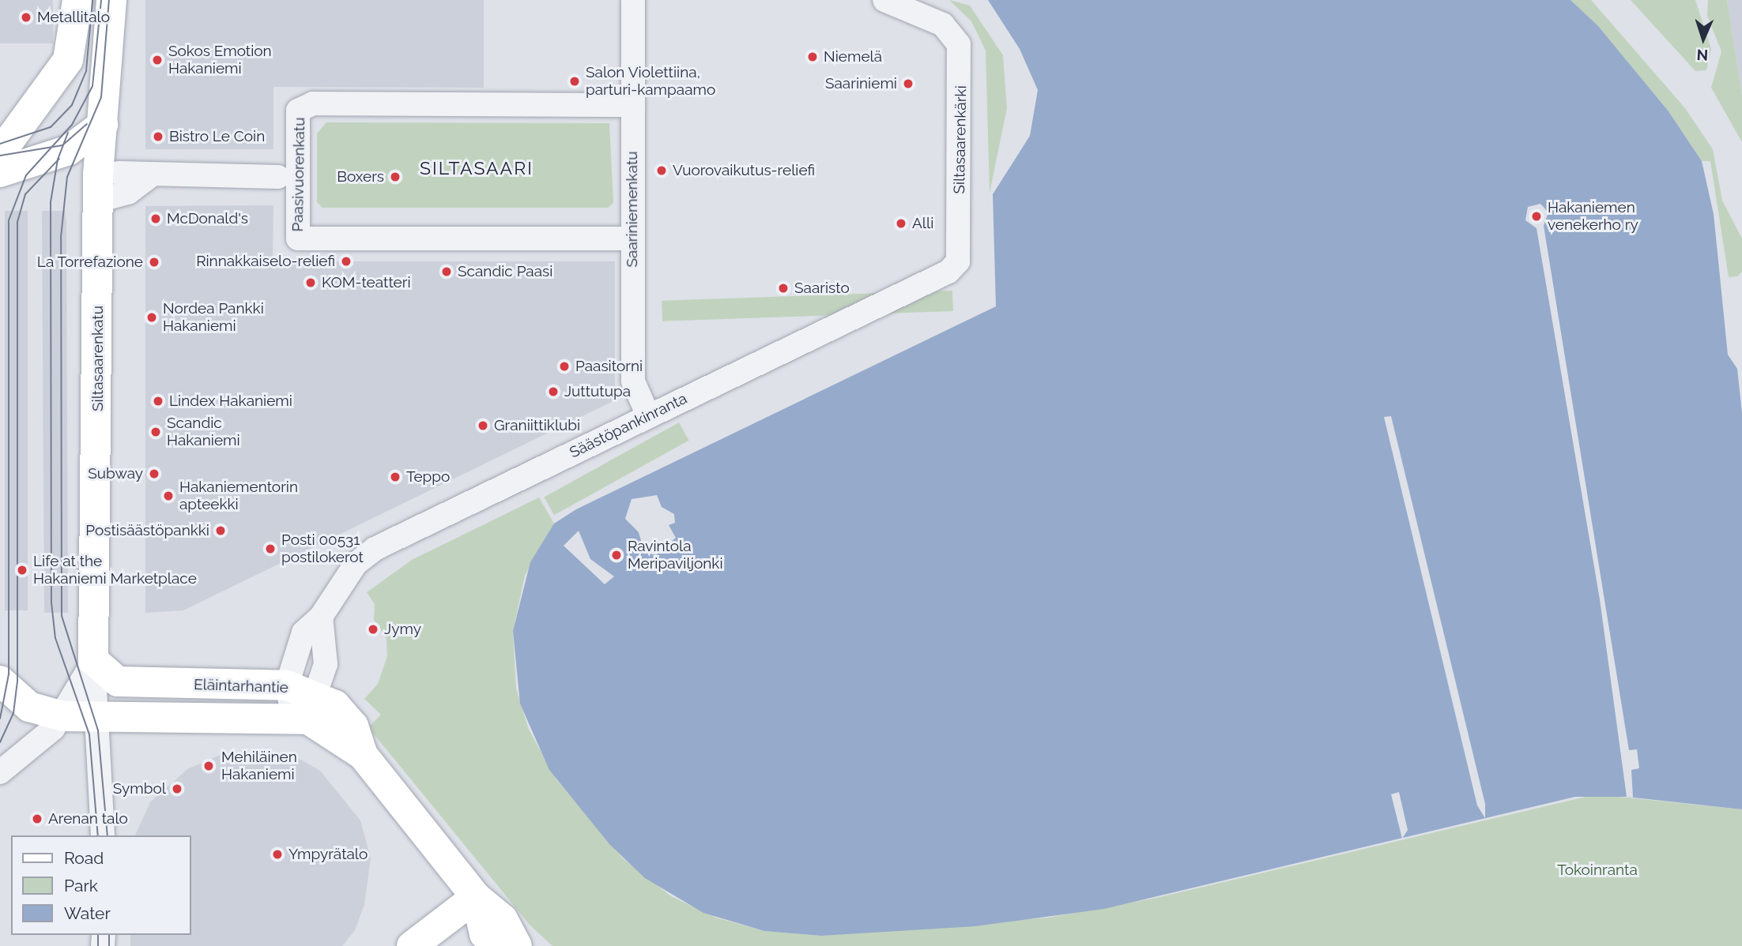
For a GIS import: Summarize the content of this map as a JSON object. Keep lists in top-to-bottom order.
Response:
{
  "streets": {
    "main road": ["Siltasaarenkatu", "Eläintarhantie"],
    "street": [
      "Siltasaarenkärki",
      "Paasivuorenkatu",
      "Saariniemenkatu",
      "Säästöpankinranta"
    ]
  },
  "crossings": [
    ["Siltasaarenkärki", "Säästöpankinranta"],
    ["Paasivuorenkatu", "Saariniemenkatu"],
    ["Paasivuorenkatu", "Siltasaarenkatu"],
    ["Saariniemenkatu", "Säästöpankinranta"],
    ["Siltasaarenkatu", "Eläintarhantie"],
    ["Säästöpankinranta", "Eläintarhantie"]
  ],
  "districts": ["SILTASAARI"],
  "parks": ["Tokoinranta"],
  "places": [
    "Metallitalo",
    "Niemelä",
    "Sokos Emotion Hakaniemi",
    "Salon Violettiina, parturi-kampaamo",
    "Saariniemi",
    "Bistro Le Coin",
    "Vuorovaikutus-reliefi",
    "Boxers",
    "Hakaniemen venekerho ry",
    "McDonald's",
    "Alli",
    "Rinnakkaiselo-reliefi",
    "La Torrefazione",
    "Scandic Paasi",
    "KOM-teatteri",
    "Saaristo",
    "Nordea Pankki Hakaniemi",
    "Paasitorni",
    "Juttutupa",
    "Lindex Hakaniemi",
    "Graniittiklubi",
    "Scandic Hakaniemi",
    "Subway",
    "Teppo",
    "Hakaniementorin apteekki",
    "Postisäästöpankki",
    "Posti 00531 postilokerot",
    "Ravintola Meripaviljonki",
    "Life at the Hakaniemi Marketplace",
    "Jymy",
    "Mehiläinen Hakaniemi",
    "Symbol",
    "Arenan talo",
    "Ympyrätalo"
  ],
  "legend": ["Road", "Park", "Water"],
  "north": "bottom"
}
